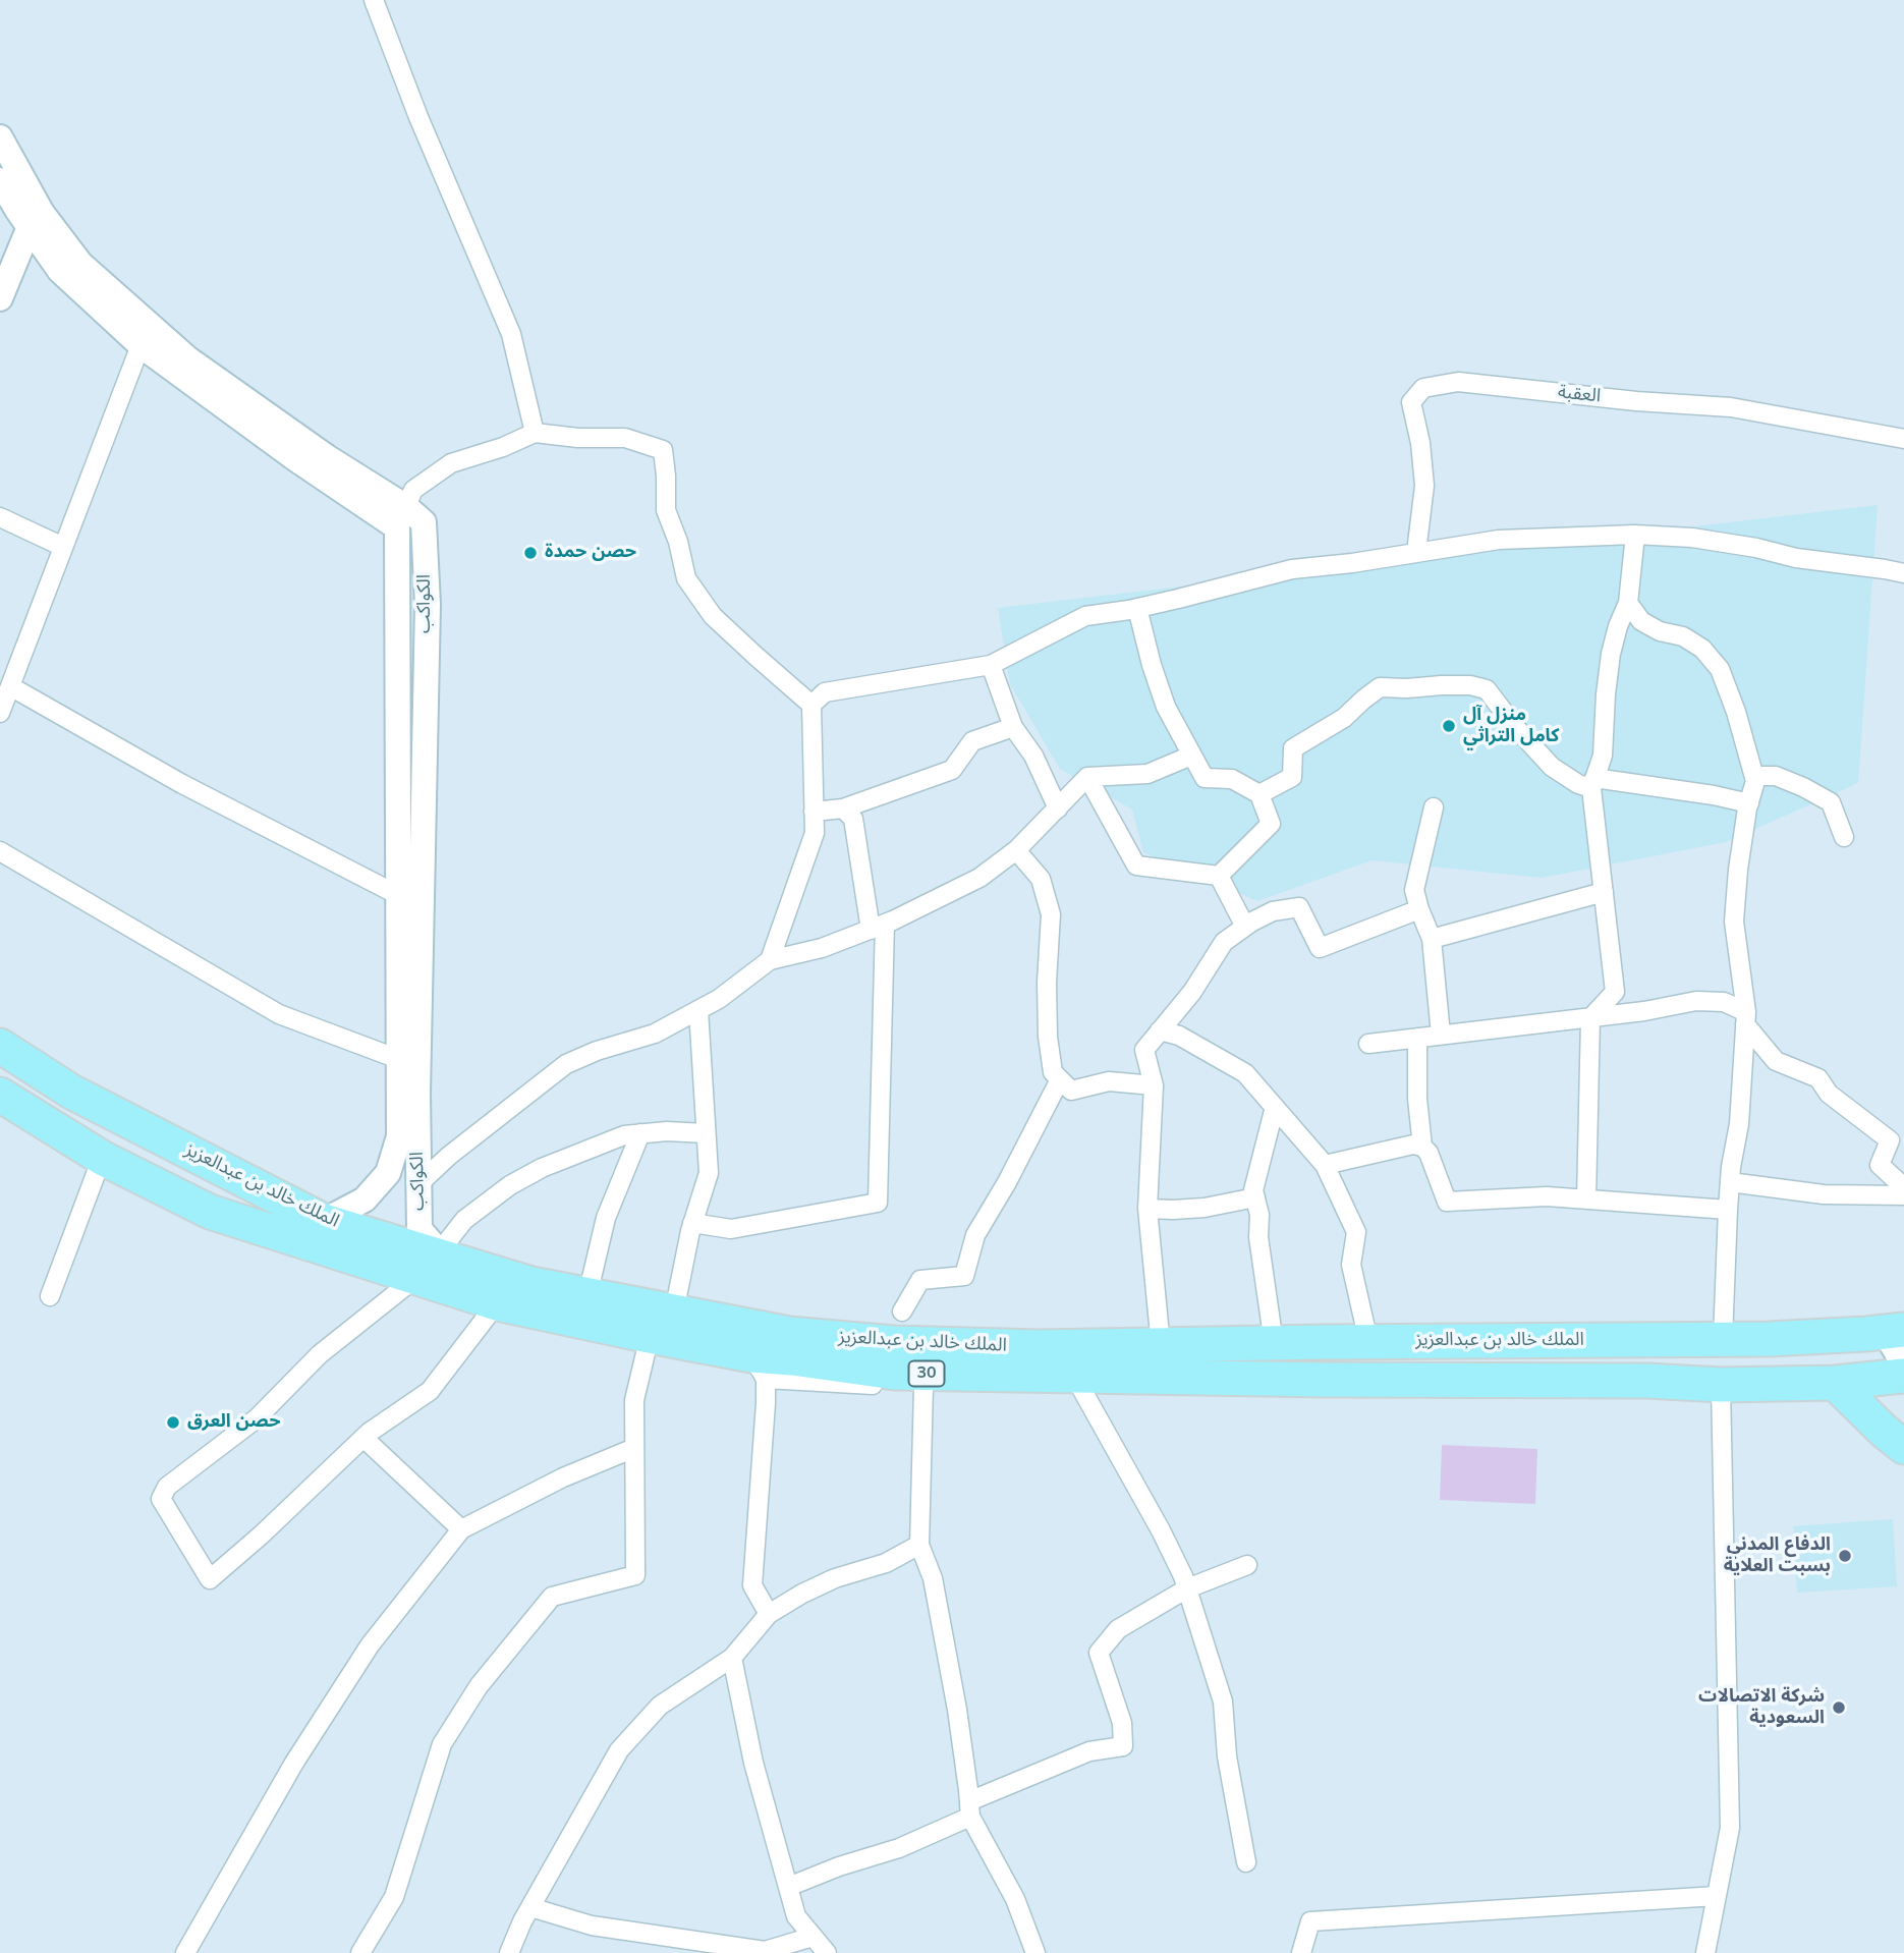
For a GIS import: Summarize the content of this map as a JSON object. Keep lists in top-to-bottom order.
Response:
{
  "streets": {
    "highway": ["الملك خالد بن عبدالعزيز", "30"],
    "street": ["العقبة", "الكواكب"]
  },
  "crossings": [
    ["الكواكب", "الملك خالد بن عبدالعزيز"]
  ],
  "places": [
    "حصن حمدة",
    "منزل آل كامل التراثي",
    "حصن العرق",
    "الدفاع المدني بسبت العلاية",
    "شركة الاتصالات السعودية"
  ]
}
